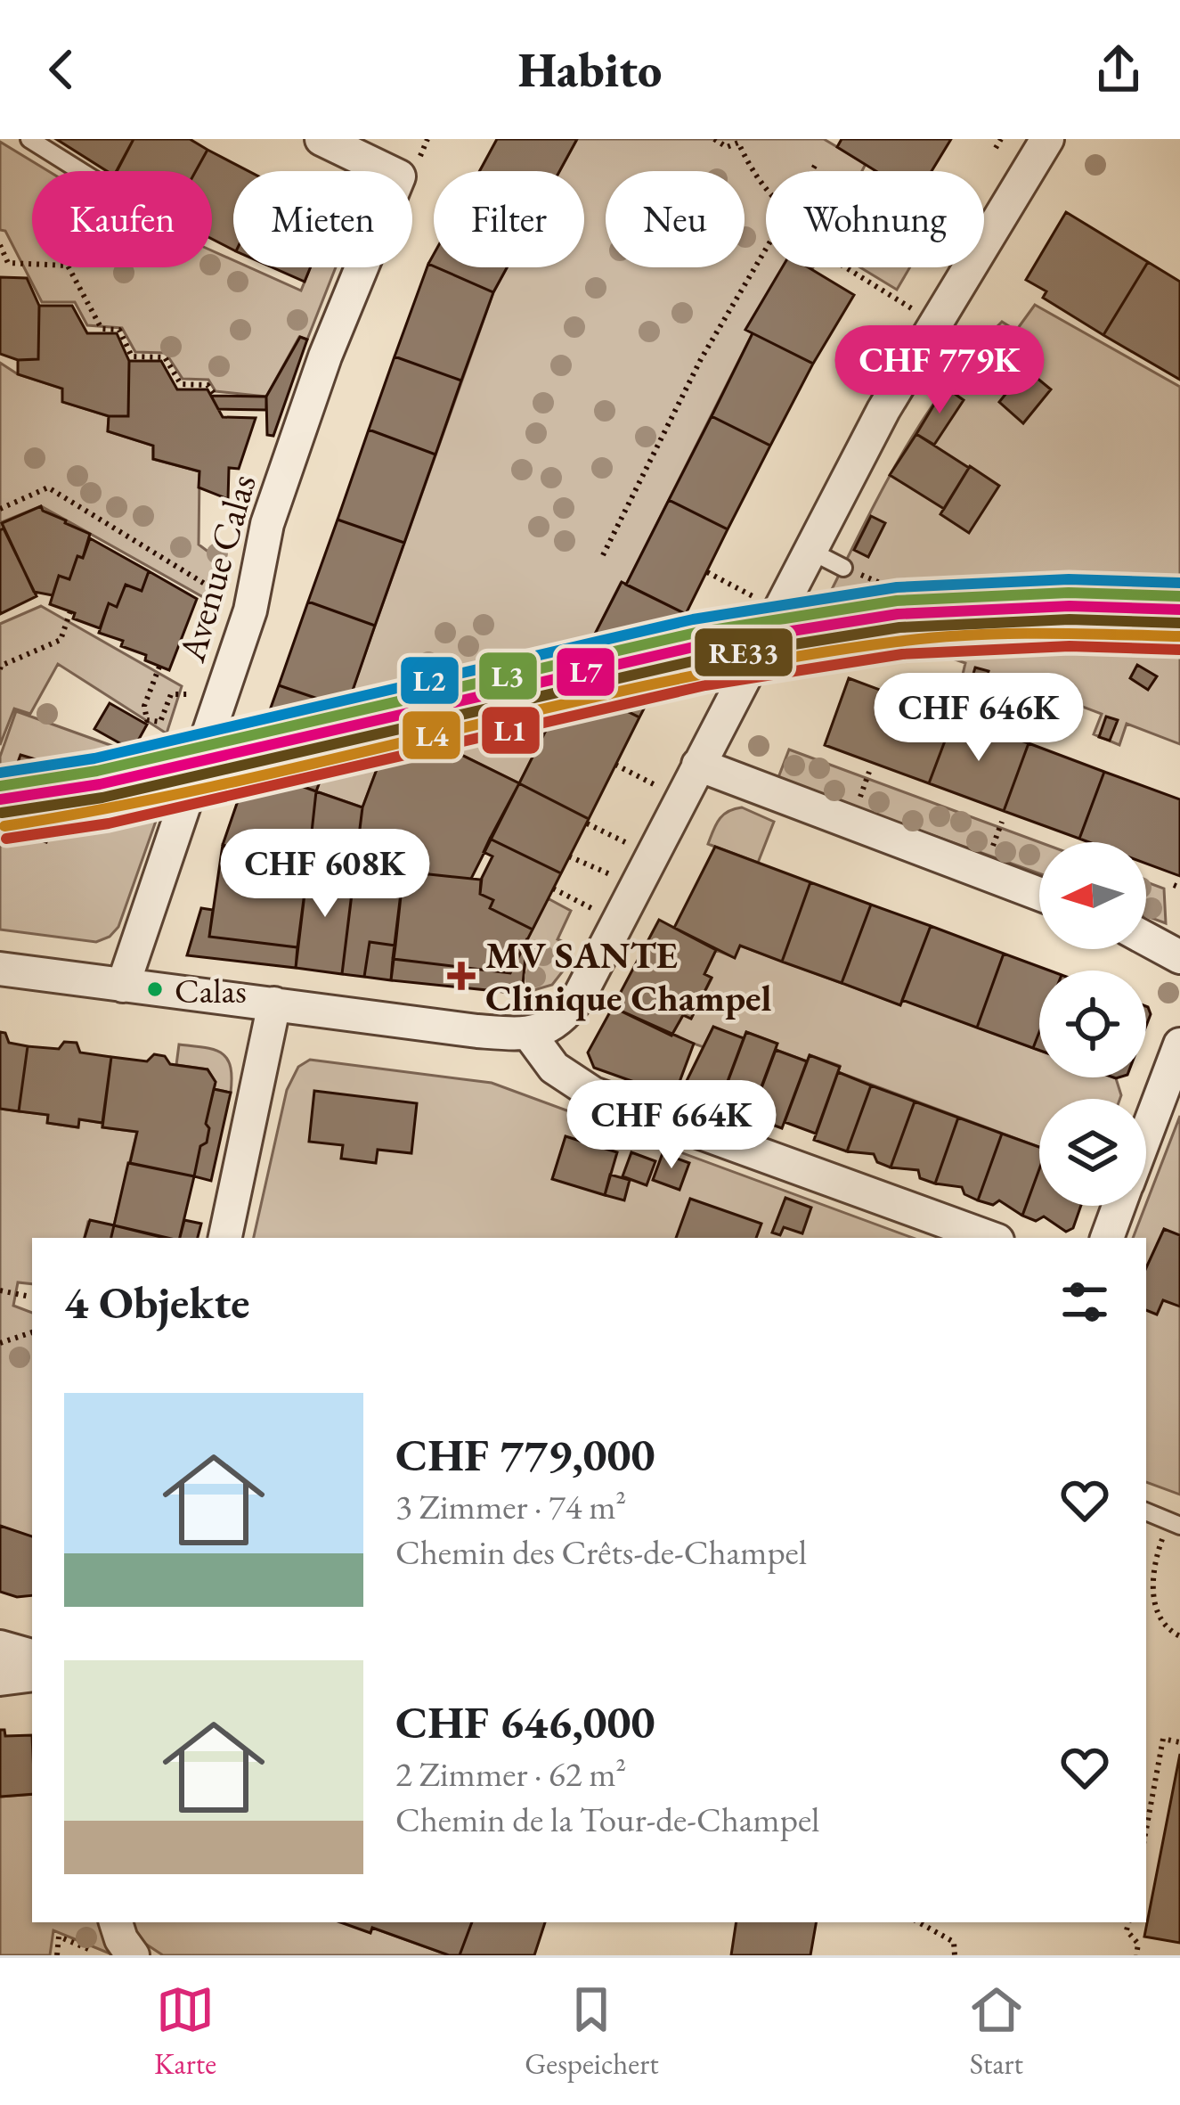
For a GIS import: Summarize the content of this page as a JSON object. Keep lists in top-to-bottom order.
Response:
{
  "streets": {
    "street": ["Avenue Calas"]
  },
  "places": {
    "health": ["MV SANTE Clinique Champel"],
    "other": ["Calas"]
  },
  "lines": [
    "transit line L2",
    "transit line L3",
    "transit line L7",
    "transit line RE33",
    "transit line L4",
    "transit line L1"
  ],
  "north": "left",
  "page": {
    "header": "Habito",
    "chip": [
      "Kaufen",
      "Mieten",
      "Filter",
      "Neu",
      "Wohnung"
    ],
    "price": [
      "CHF 779K",
      "CHF 646K",
      "CHF 608K",
      "CHF 664K"
    ],
    "heading": "4 Objekte",
    "list": [
      {
        "name": "CHF 779,000",
        "note": "3 Zimmer · 74 m² · Chemin des Crêts-de-Champel"
      },
      {
        "name": "CHF 646,000",
        "note": "2 Zimmer · 62 m² · Chemin de la Tour-de-Champel"
      }
    ],
    "tabs": ["Karte", "Gespeichert", "Start"]
  }
}
